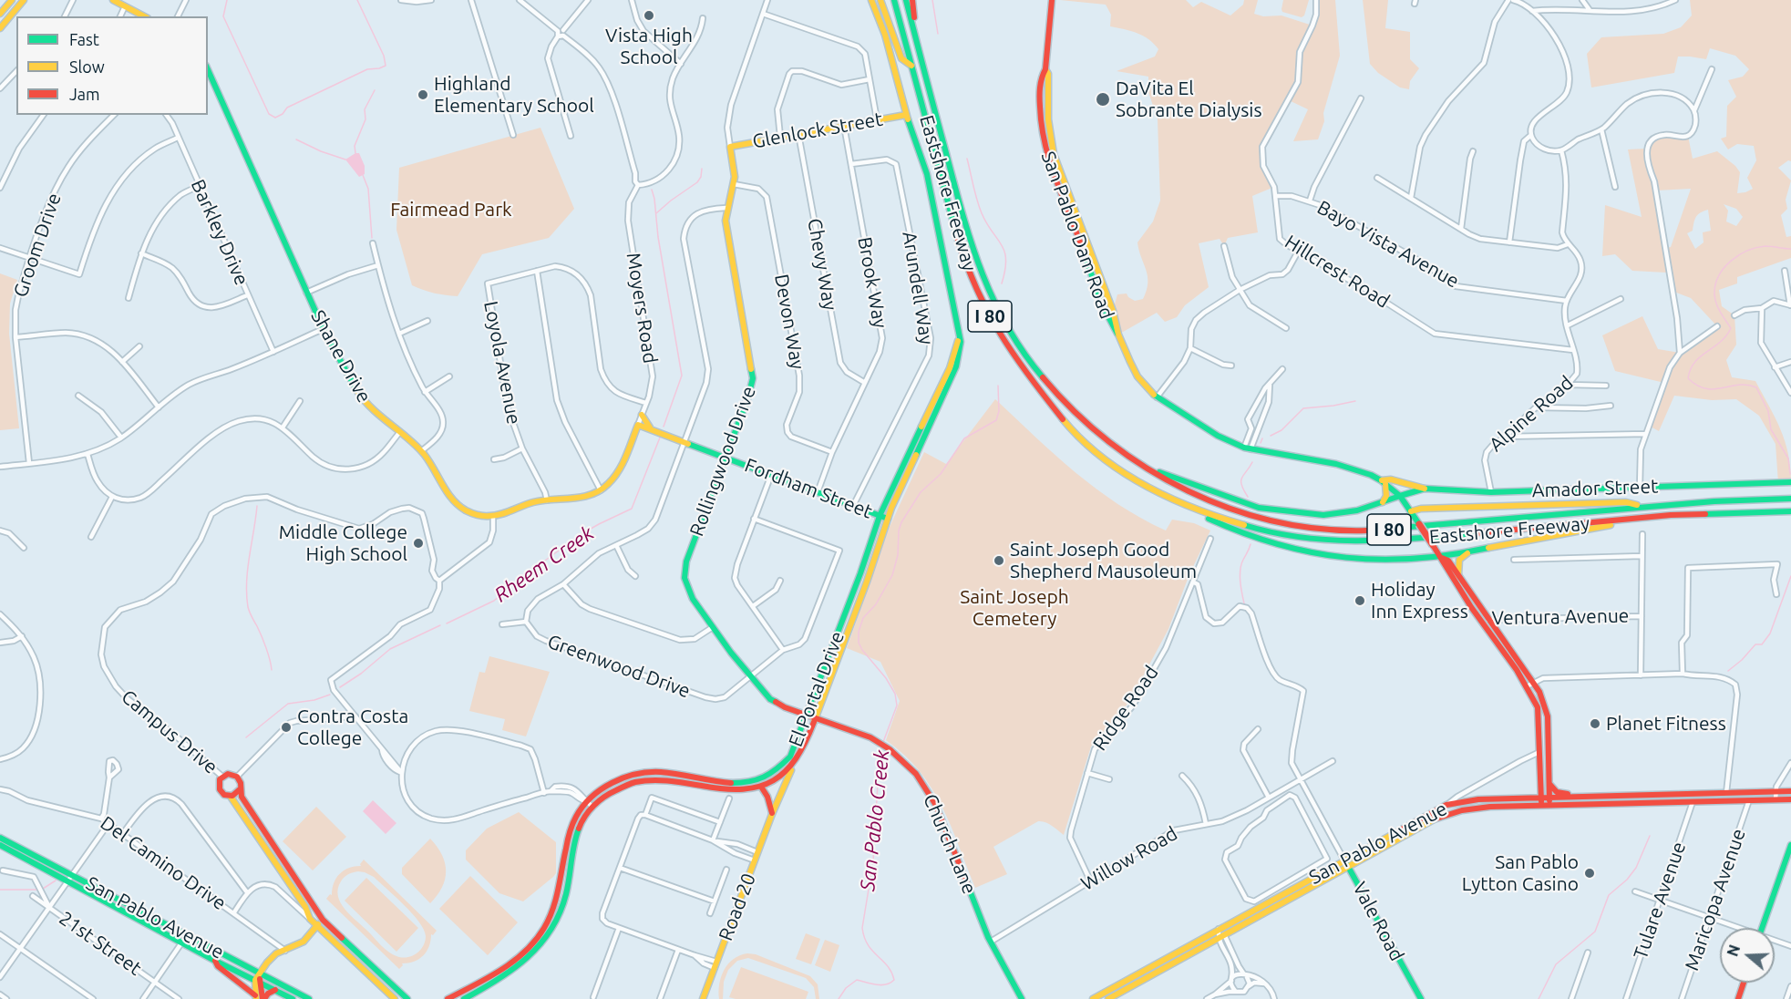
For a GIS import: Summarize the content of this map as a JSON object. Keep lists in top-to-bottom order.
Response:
{
  "streets": {
    "main road": [
      "Glenlock Street",
      "Eastshore Freeway",
      "San Pablo Dam Road",
      "I 80",
      "Shane Drive",
      "Rollingwood Drive",
      "Fordham Street",
      "Amador Street",
      "El Portal Drive",
      "San Pablo Avenue",
      "Church Lane",
      "Road 20",
      "Vale Road"
    ],
    "street": [
      "Barkley Drive",
      "Bayo Vista Avenue",
      "Groom Drive",
      "Chevy Way",
      "Hillcrest Road",
      "Brook Way",
      "Arundell Way",
      "Moyers Road",
      "Devon Way",
      "Loyola Avenue",
      "Alpine Road",
      "Ventura Avenue",
      "Greenwood Drive",
      "Ridge Road",
      "Campus Drive",
      "Willow Road",
      "Del Camino Drive",
      "Maricopa Avenue",
      "Tulare Avenue",
      "21st Street"
    ]
  },
  "crossings": [
    ["Glenlock Street", "Chevy Way"],
    ["Glenlock Street", "Brook Way"],
    ["Glenlock Street", "Rollingwood Drive"],
    ["Glenlock Street", "El Portal Drive"],
    ["Eastshore Freeway", "Amador Street"],
    ["San Pablo Dam Road", "Amador Street"],
    ["San Pablo Dam Road", "Ventura Avenue"],
    ["San Pablo Dam Road", "San Pablo Avenue"],
    ["Bayo Vista Avenue", "Hillcrest Road"],
    ["Bayo Vista Avenue", "Alpine Road"],
    ["Chevy Way", "Brook Way"],
    ["Hillcrest Road", "Alpine Road"],
    ["Brook Way", "Arundell Way"],
    ["Brook Way", "Devon Way"],
    ["Brook Way", "Fordham Street"],
    ["Arundell Way", "Fordham Street"],
    ["Moyers Road", "Fordham Street"],
    ["Devon Way", "Rollingwood Drive"],
    ["Alpine Road", "Amador Street"],
    ["Rollingwood Drive", "Fordham Street"],
    ["Rollingwood Drive", "Greenwood Drive"],
    ["Rollingwood Drive", "El Portal Drive"],
    ["Rollingwood Drive", "Church Lane"],
    ["Fordham Street", "Greenwood Drive"],
    ["Fordham Street", "El Portal Drive"],
    ["El Portal Drive", "Church Lane"],
    ["El Portal Drive", "Road 20"],
    ["Ridge Road", "Willow Road"],
    ["Ridge Road", "Vale Road"],
    ["San Pablo Avenue", "Maricopa Avenue"],
    ["San Pablo Avenue", "Tulare Avenue"],
    ["San Pablo Avenue", "Vale Road"],
    ["Church Lane", "Willow Road"],
    ["Willow Road", "Vale Road"]
  ],
  "water": ["Rheem Creek", "San Pablo Creek"],
  "parks": ["Fairmead Park", "Saint Joseph Cemetery"],
  "places": [
    "Vista High School",
    "Highland Elementary School",
    "DaVita El Sobrante Dialysis",
    "Middle College High School",
    "Saint Joseph Good Shepherd Mausoleum",
    "Holiday Inn Express",
    "Planet Fitness",
    "Contra Costa College",
    "San Pablo Lytton Casino"
  ],
  "legend": ["Fast", "Slow", "Jam"],
  "north": "left"
}
